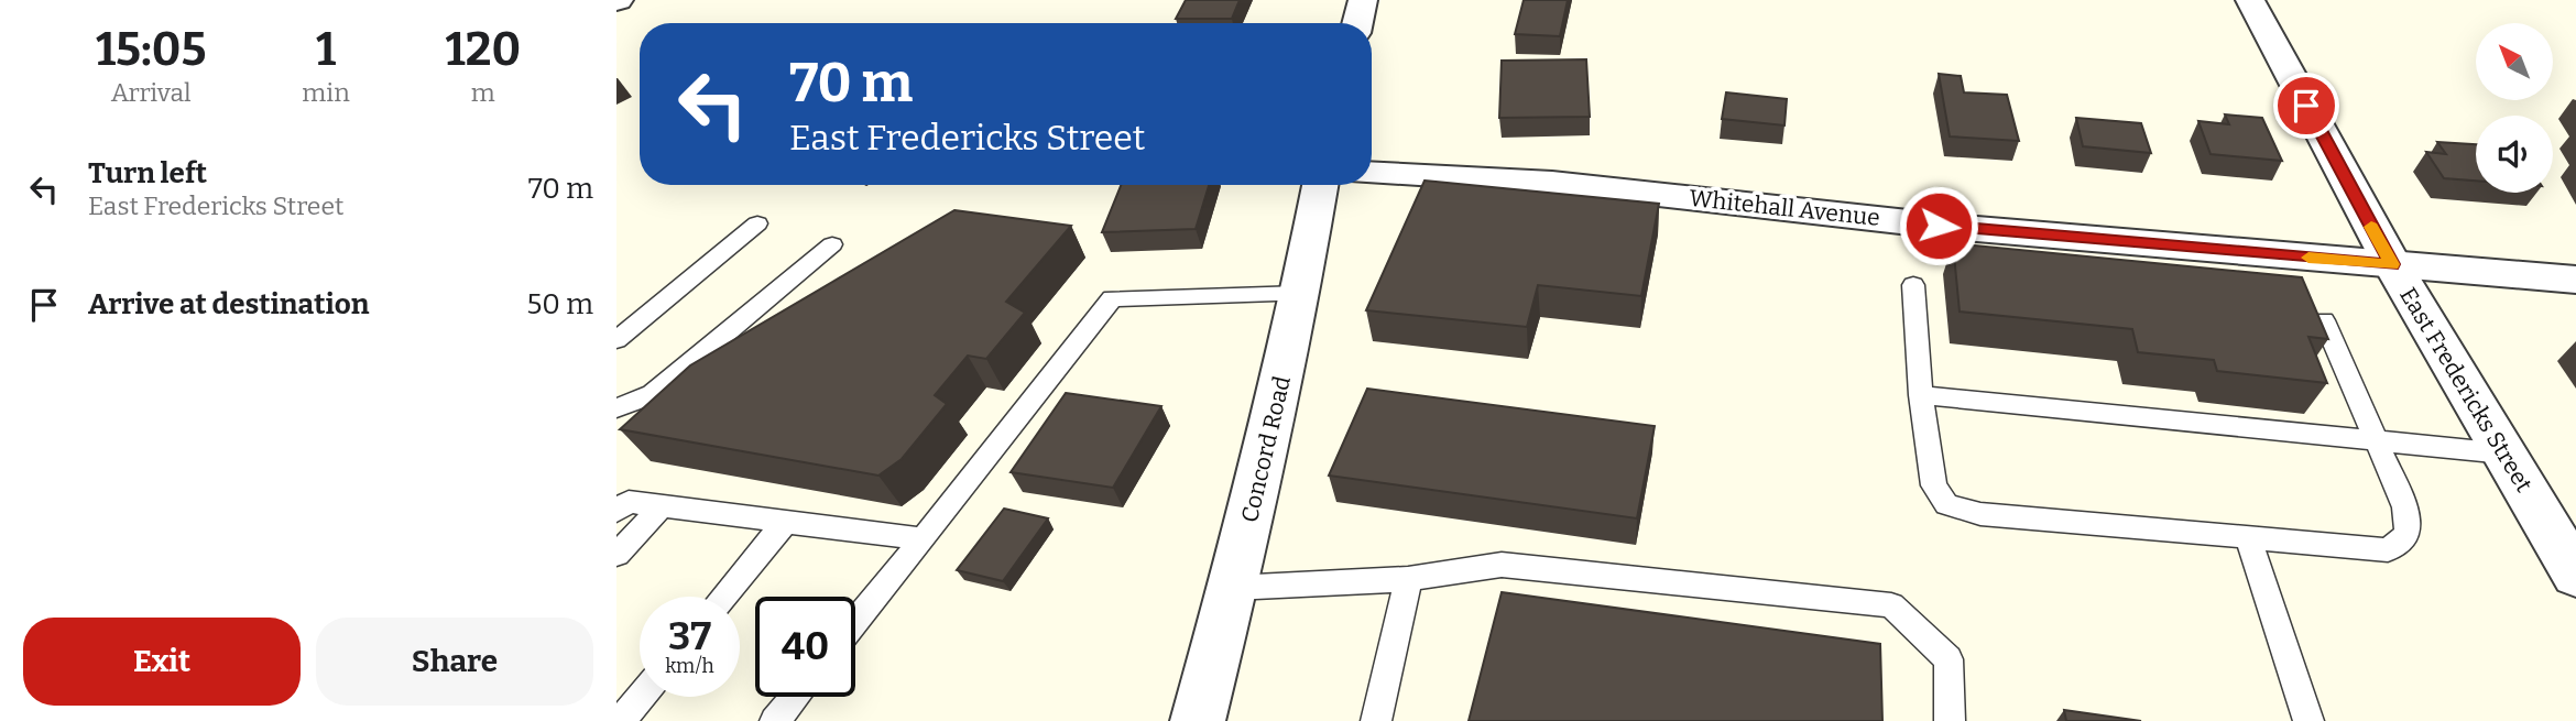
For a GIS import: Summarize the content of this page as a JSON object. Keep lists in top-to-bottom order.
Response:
{
  "streets": {
    "street": ["Whitehall Avenue", "East Fredericks Street", "Concord Road"]
  },
  "crossings": [
    ["Whitehall Avenue", "East Fredericks Street"]
  ],
  "north": "top left",
  "page": {
    "eta": [
      "15:05",
      "Arrival",
      "1",
      "min",
      "120",
      "m"
    ],
    "turn": ["70 m", "East Fredericks Street"],
    "list": [
      {
        "name": "Turn left",
        "note": "East Fredericks Street",
        "value": "70 m"
      },
      {
        "name": "Arrive at destination",
        "value": "50 m"
      }
    ],
    "speed": "37 km/h",
    "limit": "40",
    "buttons": ["Exit", "Share"]
  }
}
